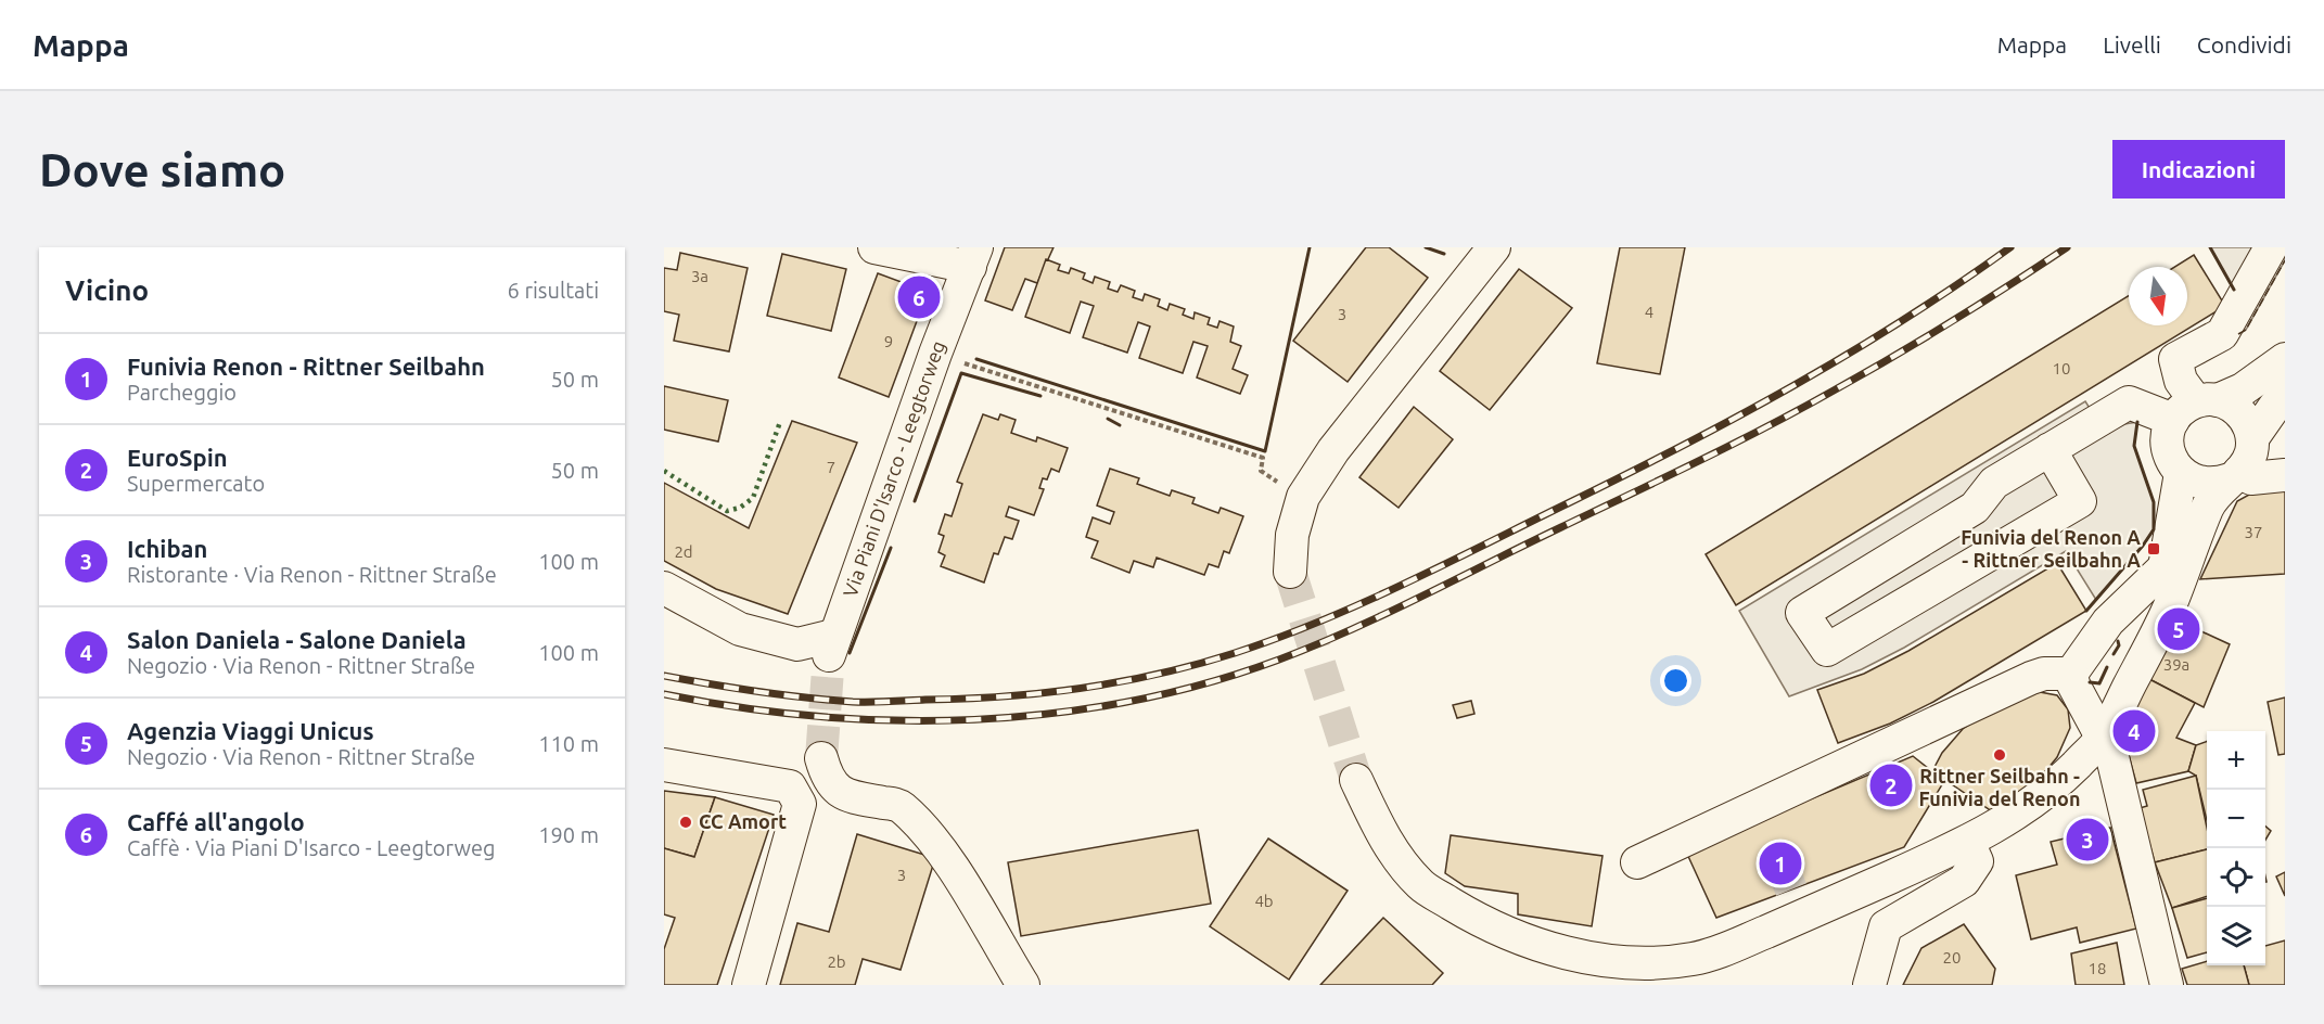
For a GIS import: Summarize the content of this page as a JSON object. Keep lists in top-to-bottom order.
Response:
{
  "streets": {
    "street": ["Via Piani D'Isarco - Leegtorweg"]
  },
  "places": {
    "transit": ["Funivia del Renon A - Rittner Seilbahn A"],
    "other": ["Rittner Seilbahn - Funivia del Renon", "CC Amort"]
  },
  "house_numbers": [
    "3a",
    "4",
    "3",
    "9",
    "10",
    "7",
    "37",
    "2d",
    "39a",
    "3",
    "4b",
    "20",
    "2b",
    "18"
  ],
  "north": "bottom",
  "page": {
    "header": "Mappa",
    "nav": ["Mappa", "Livelli", "Condividi"],
    "buttons": "Indicazioni",
    "title": "Dove siamo",
    "heading": ["Vicino", "6 risultati"],
    "pins": [
      "6",
      "5",
      "4",
      "2",
      "3",
      "1"
    ],
    "list": [
      {
        "mark": "1",
        "name": "Funivia Renon - Rittner Seilbahn",
        "note": "Parcheggio",
        "value": "50 m"
      },
      {
        "mark": "2",
        "name": "EuroSpin",
        "note": "Supermercato",
        "value": "50 m"
      },
      {
        "mark": "3",
        "name": "Ichiban",
        "note": "Ristorante · Via Renon - Rittner Straße",
        "value": "100 m"
      },
      {
        "mark": "4",
        "name": "Salon Daniela - Salone Daniela",
        "note": "Negozio · Via Renon - Rittner Straße",
        "value": "100 m"
      },
      {
        "mark": "5",
        "name": "Agenzia Viaggi Unicus",
        "note": "Negozio · Via Renon - Rittner Straße",
        "value": "110 m"
      },
      {
        "mark": "6",
        "name": "Caffé all'angolo",
        "note": "Caffè · Via Piani D'Isarco - Leegtorweg",
        "value": "190 m"
      }
    ],
    "map_buttons": ["+", "−"]
  }
}
